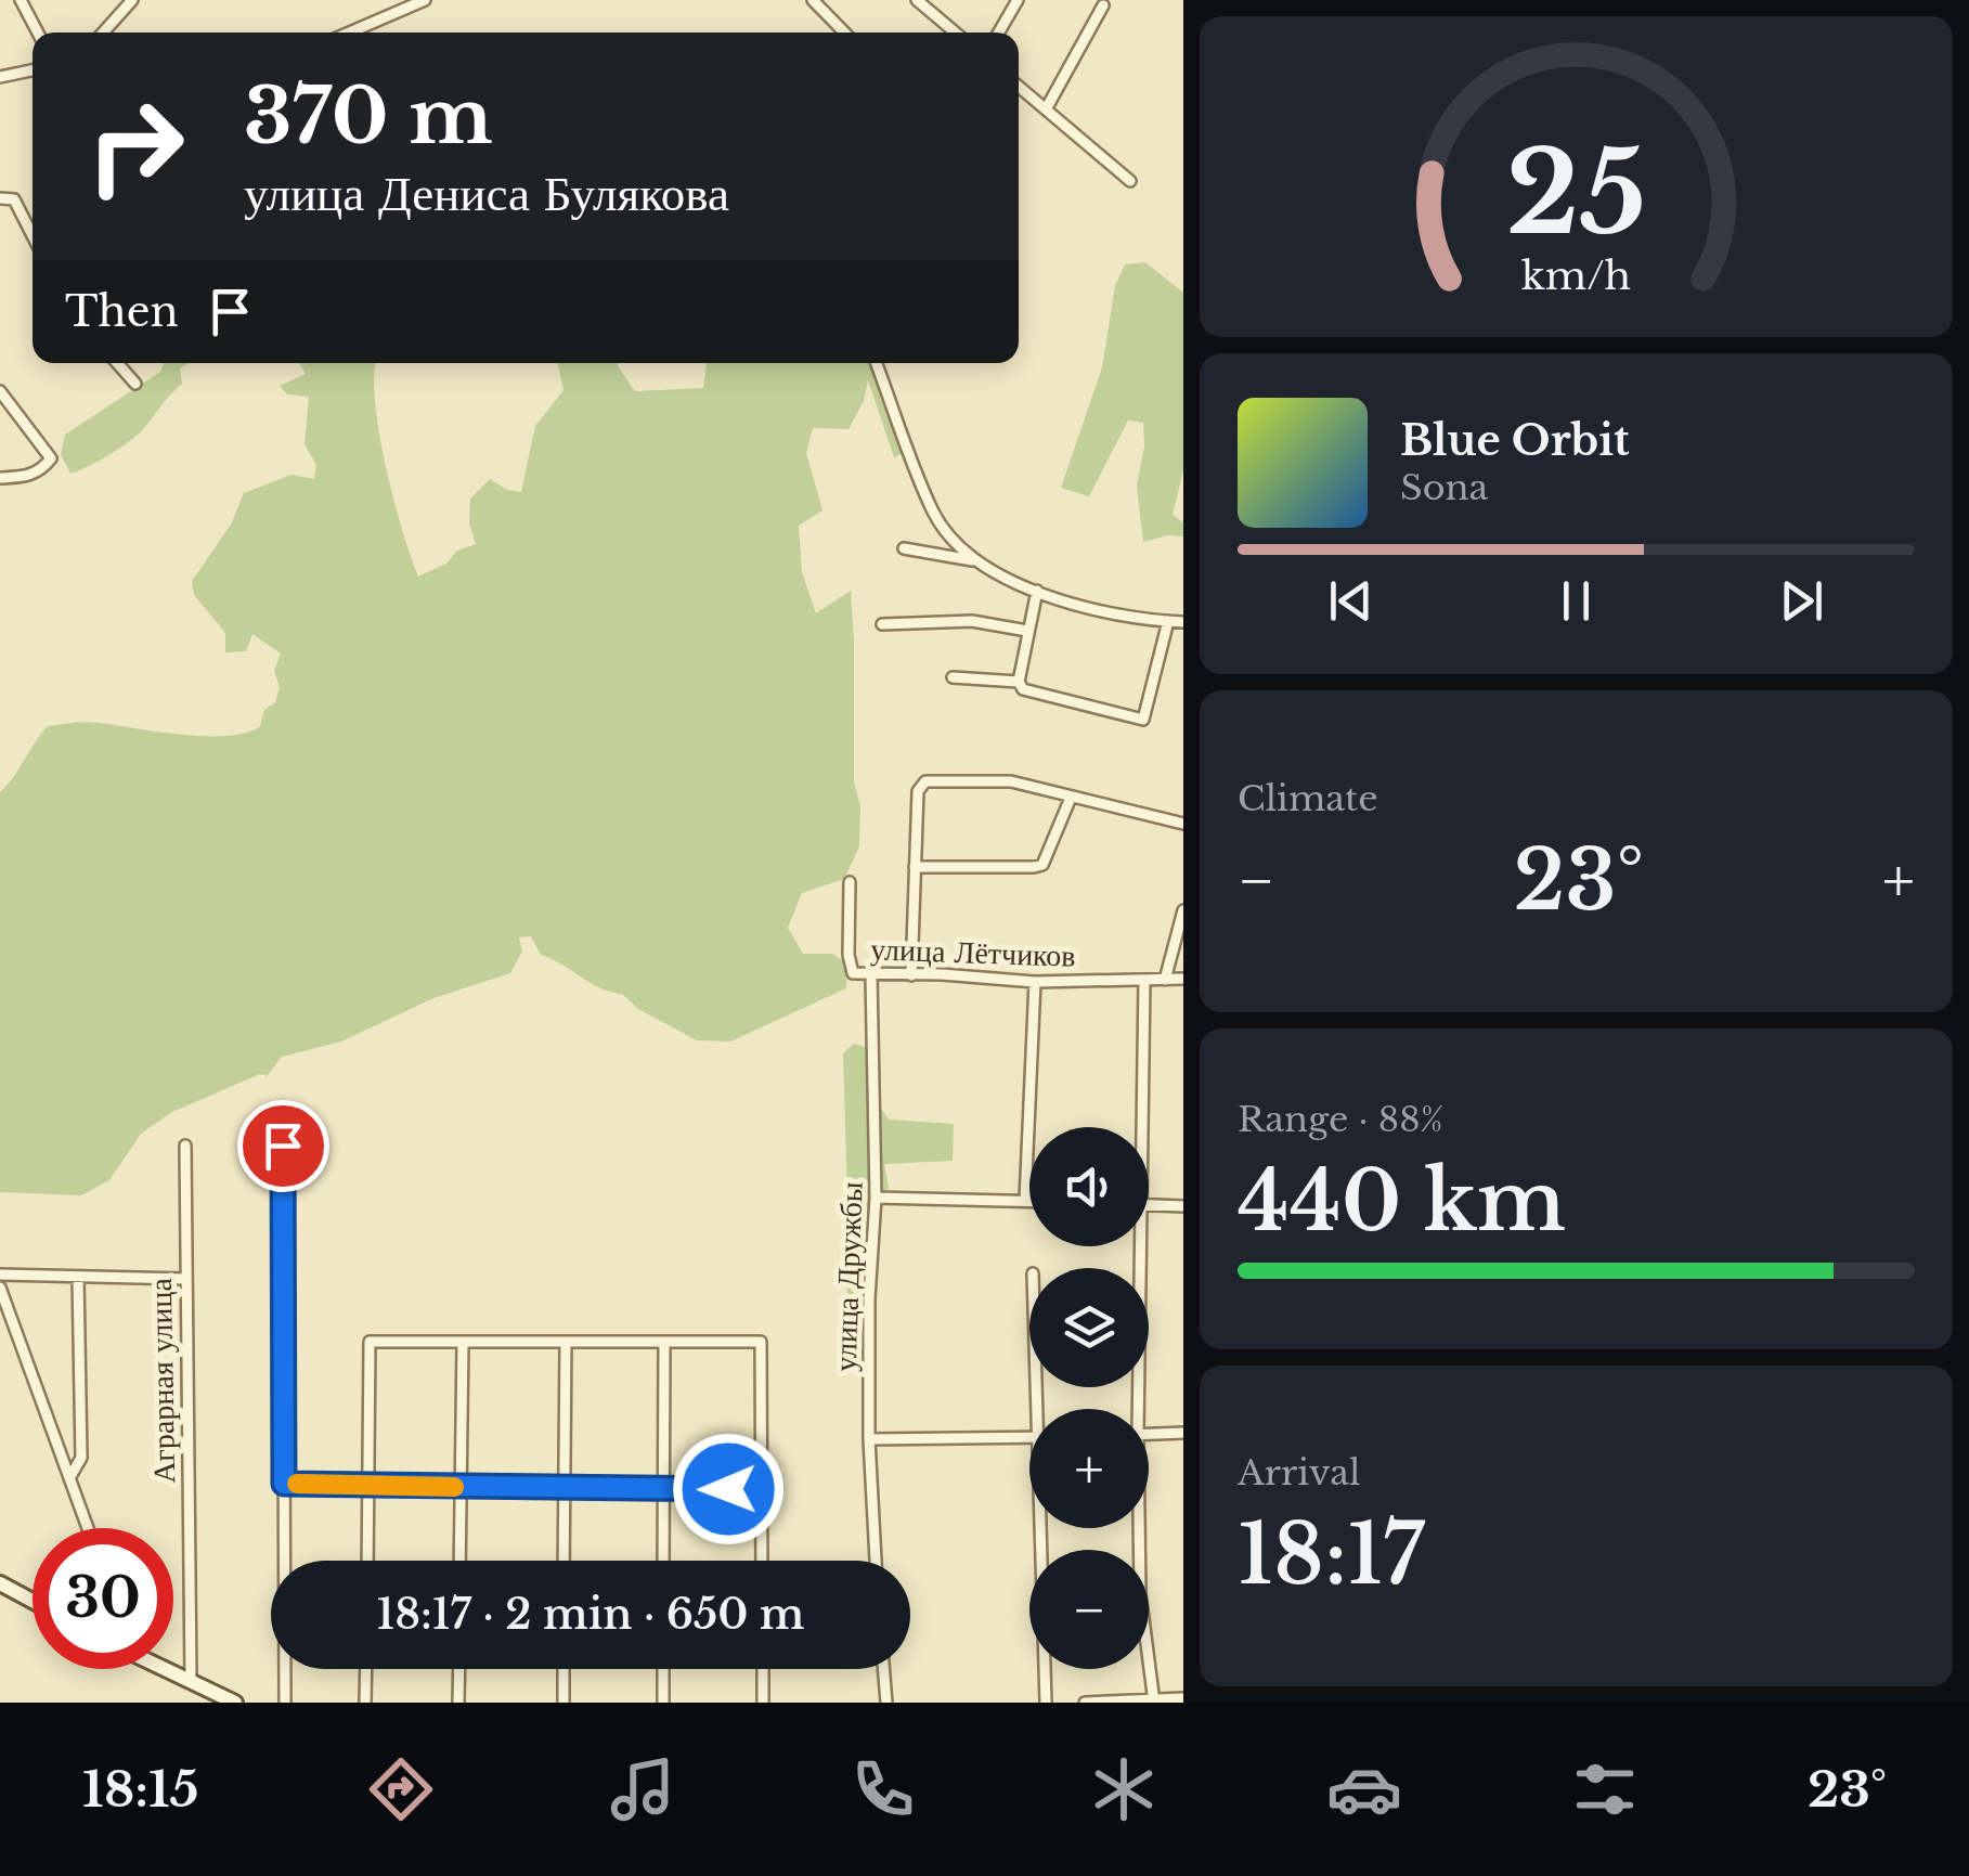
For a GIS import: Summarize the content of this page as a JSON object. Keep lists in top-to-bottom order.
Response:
{
  "streets": {
    "street": ["улица Лётчиков", "улица Дружбы", "Аграрная улица"]
  },
  "crossings": [
    ["улица Лётчиков", "улица Дружбы"]
  ],
  "page": {
    "turn": ["370 m", "улица Дениса Булякова"],
    "then": "Then",
    "song": ["Blue Orbit", "Sona"],
    "tile": [
      "Climate",
      ["Range · 88%", "440 km"],
      ["Arrival", "18:17"]
    ],
    "heat": ["−", "23°", "+"],
    "map_buttons": ["+", "−"],
    "limit": "30",
    "trip": "18:17 · 2 min · 650 m",
    "tabs": ["18:15", "23°"],
    "gauge": ["25", "km/h"]
  }
}
